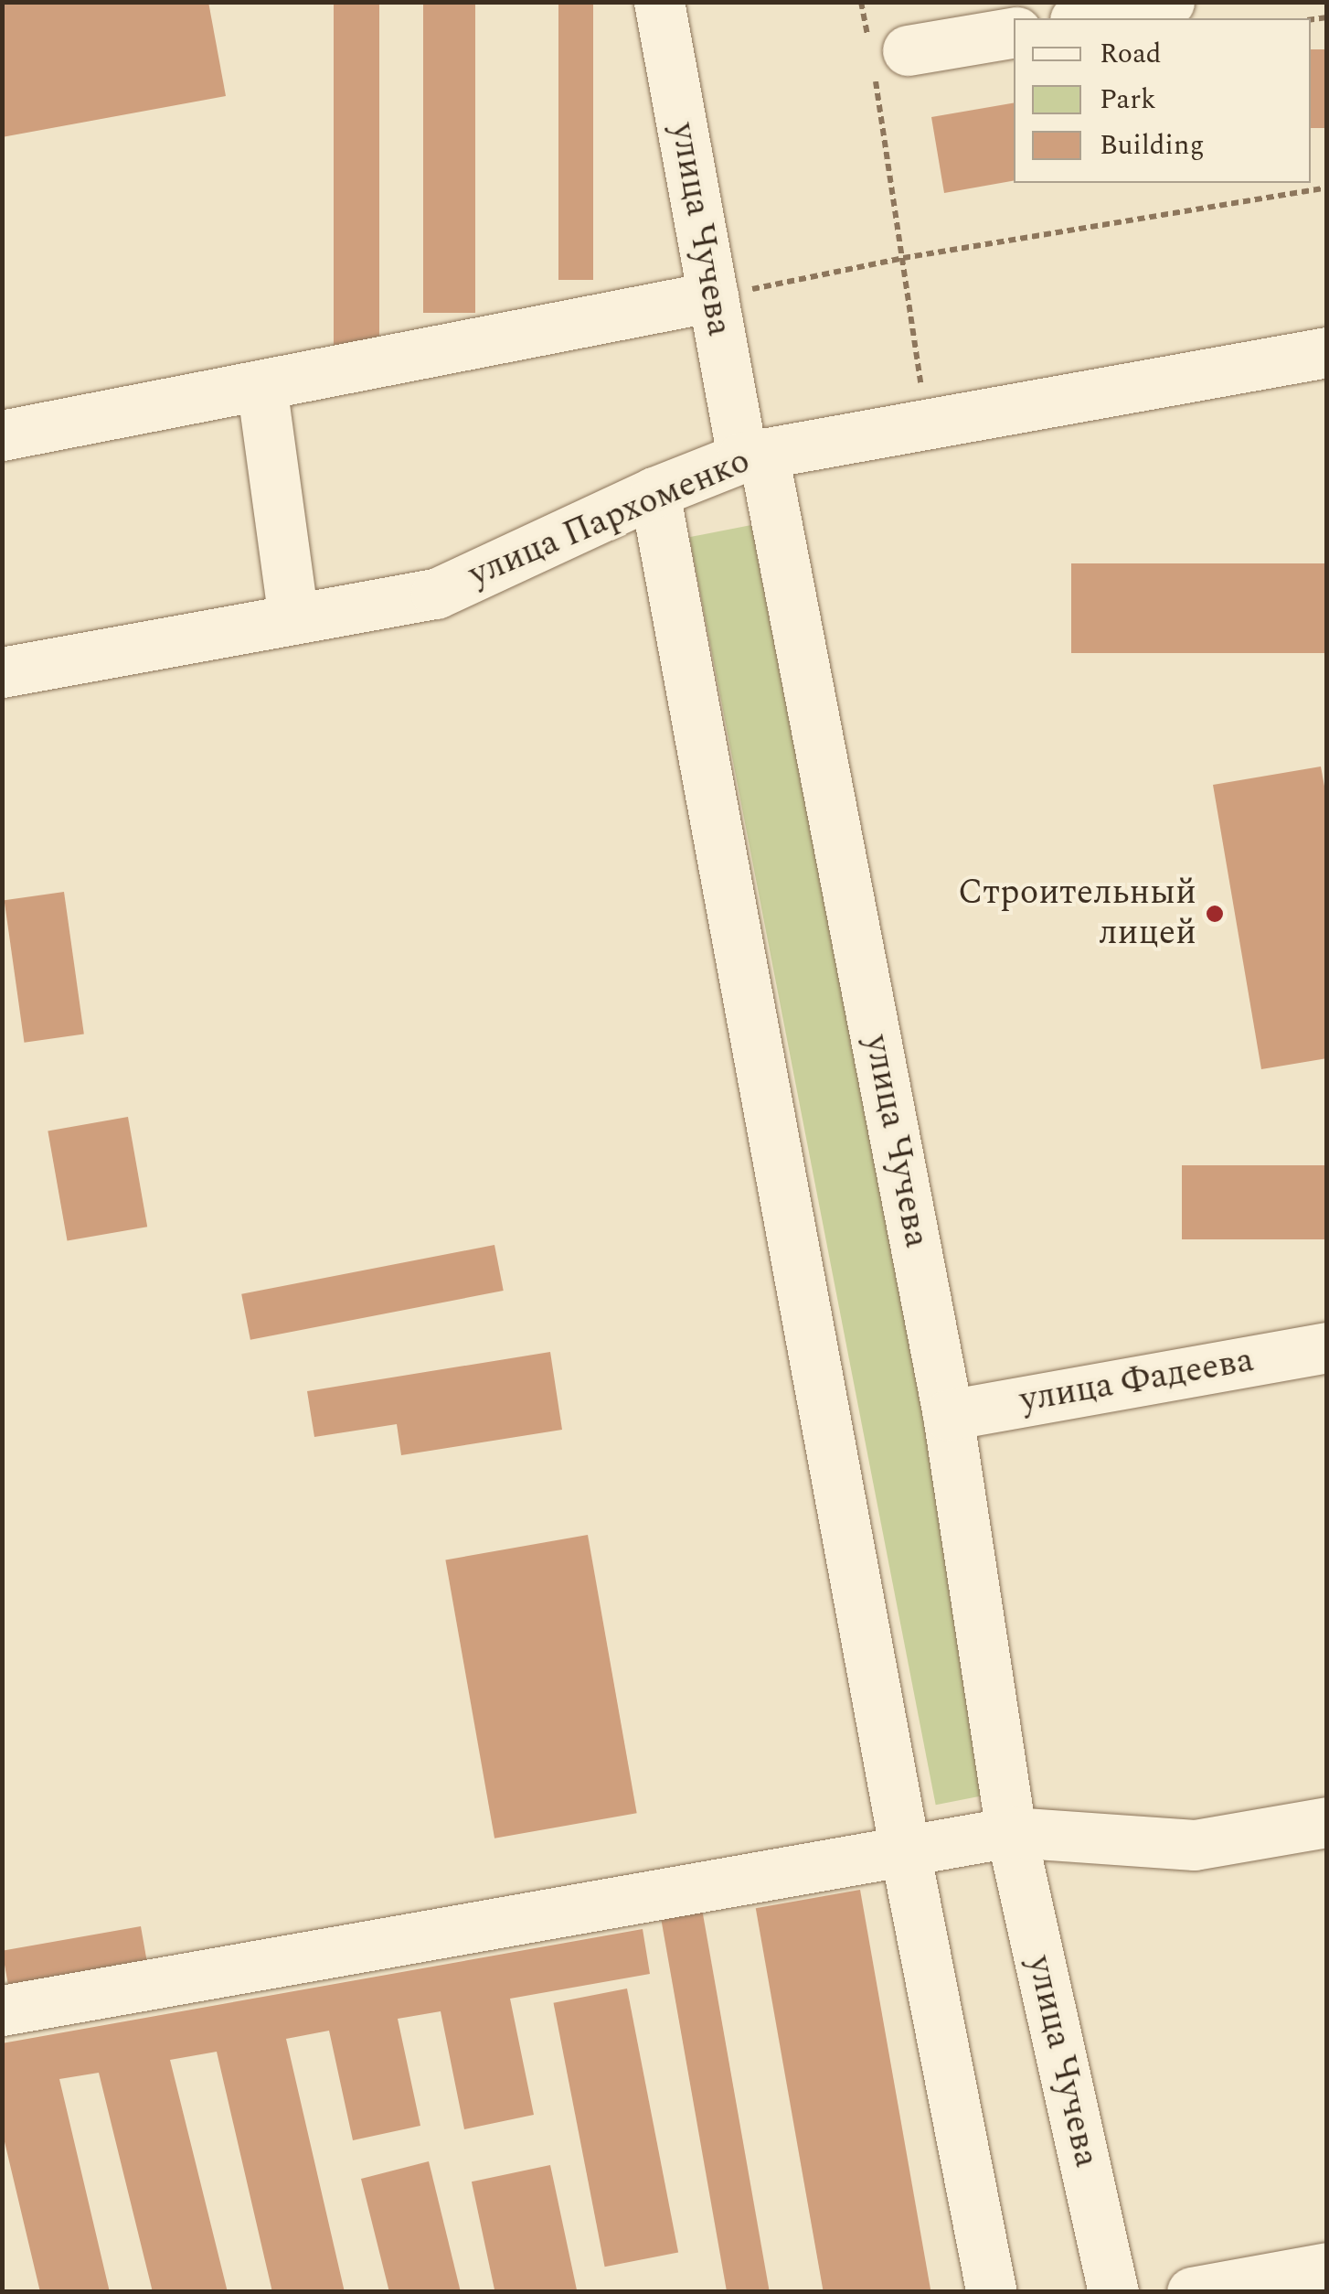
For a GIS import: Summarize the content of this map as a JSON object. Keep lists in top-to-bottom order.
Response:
{
  "streets": {
    "street": ["улица Чучева", "улица Пархоменко", "улица Фадеева"]
  },
  "crossings": [
    ["улица Чучева", "улица Пархоменко"],
    ["улица Чучева", "улица Фадеева"]
  ],
  "places": ["Строительный лицей"],
  "legend": ["Road", "Park", "Building"]
}
